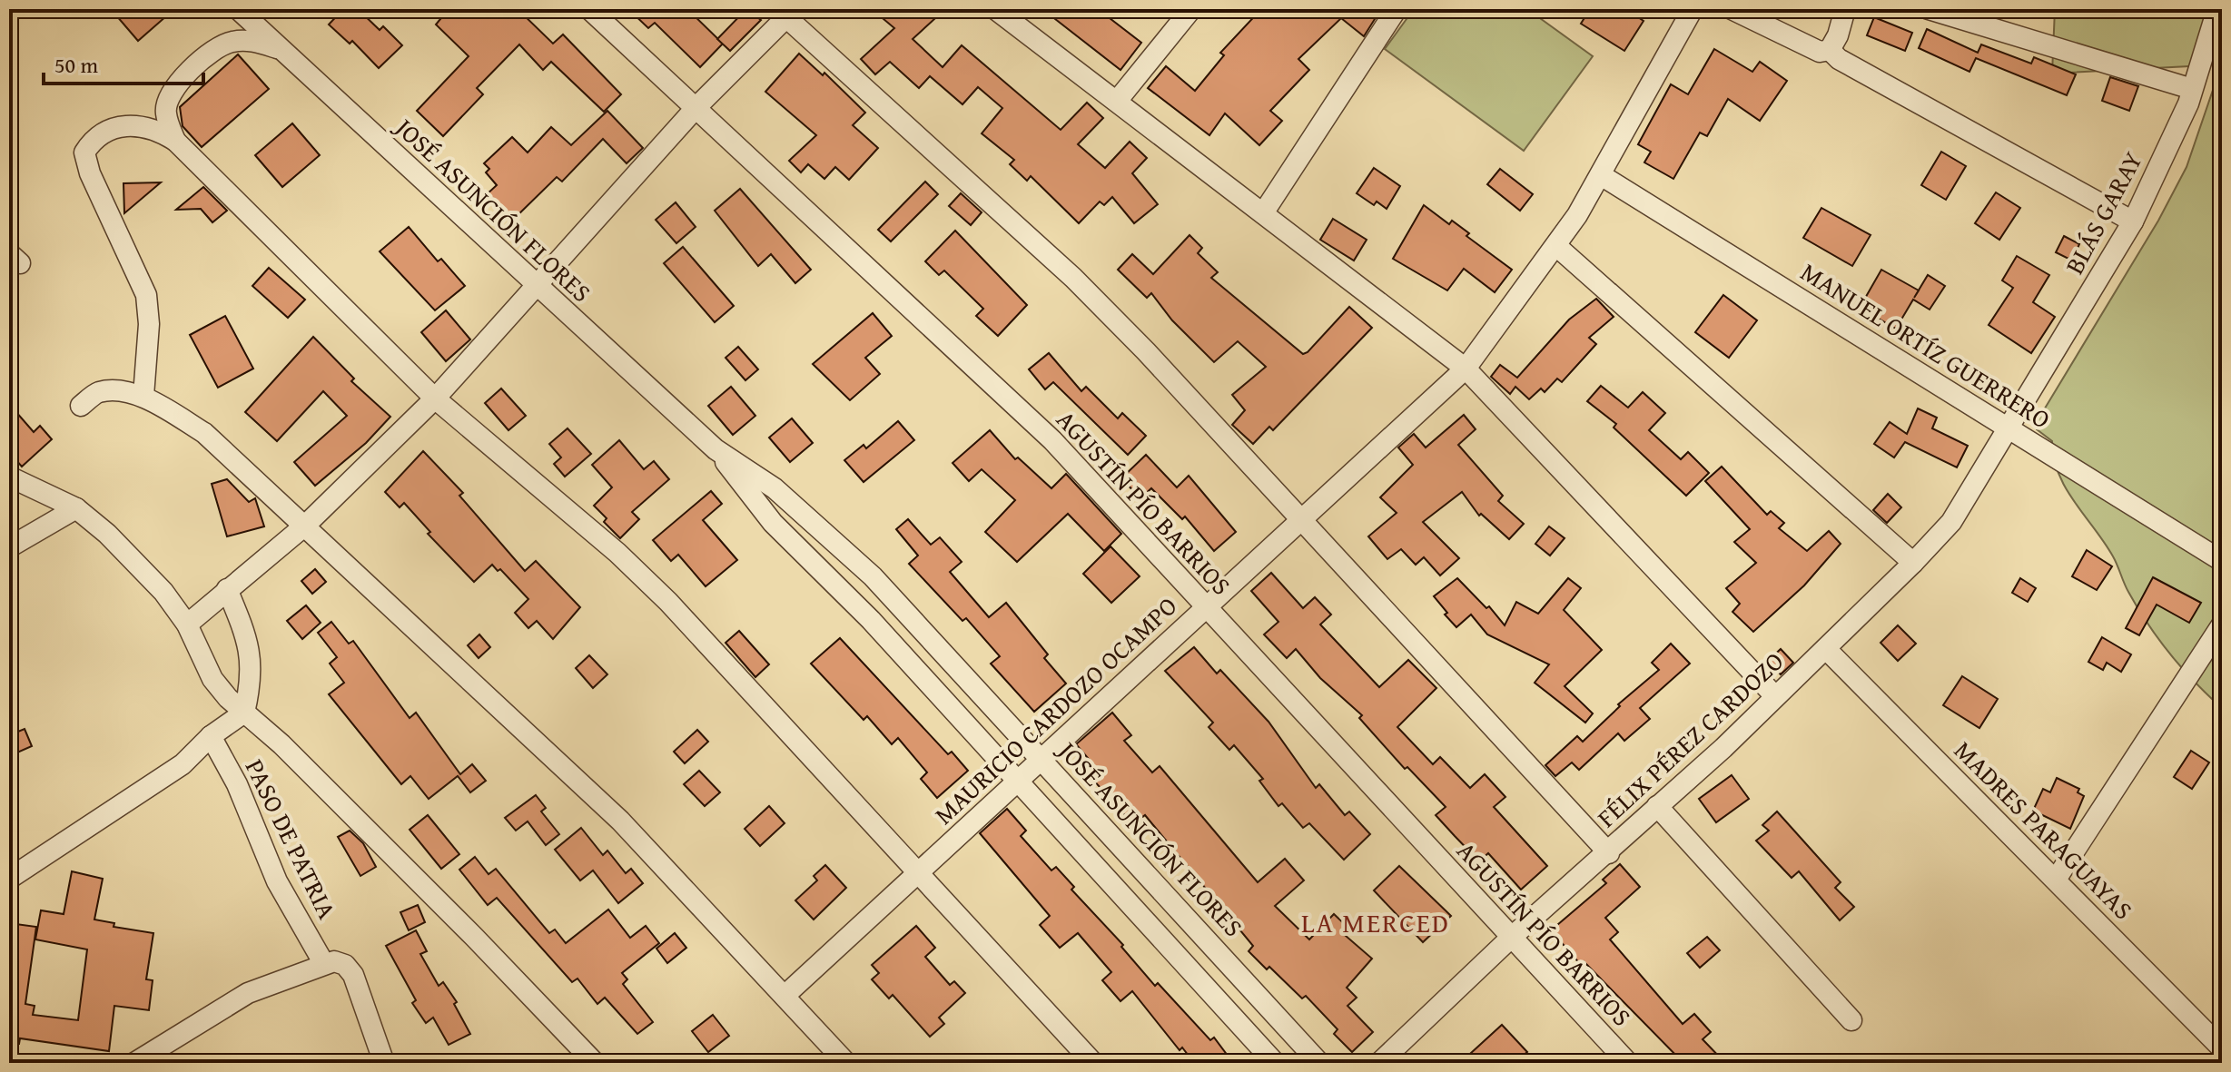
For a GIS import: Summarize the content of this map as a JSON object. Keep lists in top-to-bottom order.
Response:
{
  "streets": {
    "street": [
      "JOSÉ ASUNCIÓN FLORES",
      "BLÁS GARAY",
      "MANUEL ORTÍZ GUERRERO",
      "AGUSTÍN PÍO BARRIOS",
      "MAURICIO CARDOZO OCAMPO",
      "FÉLIX PÉREZ CARDOZO",
      "MADRES PARAGUAYAS",
      "PASO DE PATRIA"
    ]
  },
  "crossings": [
    ["JOSÉ ASUNCIÓN FLORES", "MAURICIO CARDOZO OCAMPO"],
    ["BLÁS GARAY", "MANUEL ORTÍZ GUERRERO"],
    ["BLÁS GARAY", "FÉLIX PÉREZ CARDOZO"],
    ["MANUEL ORTÍZ GUERRERO", "MAURICIO CARDOZO OCAMPO"],
    ["MANUEL ORTÍZ GUERRERO", "FÉLIX PÉREZ CARDOZO"],
    ["AGUSTÍN PÍO BARRIOS", "MAURICIO CARDOZO OCAMPO"],
    ["AGUSTÍN PÍO BARRIOS", "FÉLIX PÉREZ CARDOZO"],
    ["FÉLIX PÉREZ CARDOZO", "MADRES PARAGUAYAS"]
  ],
  "districts": ["LA MERCED"],
  "scale_bar": "50 m"
}
